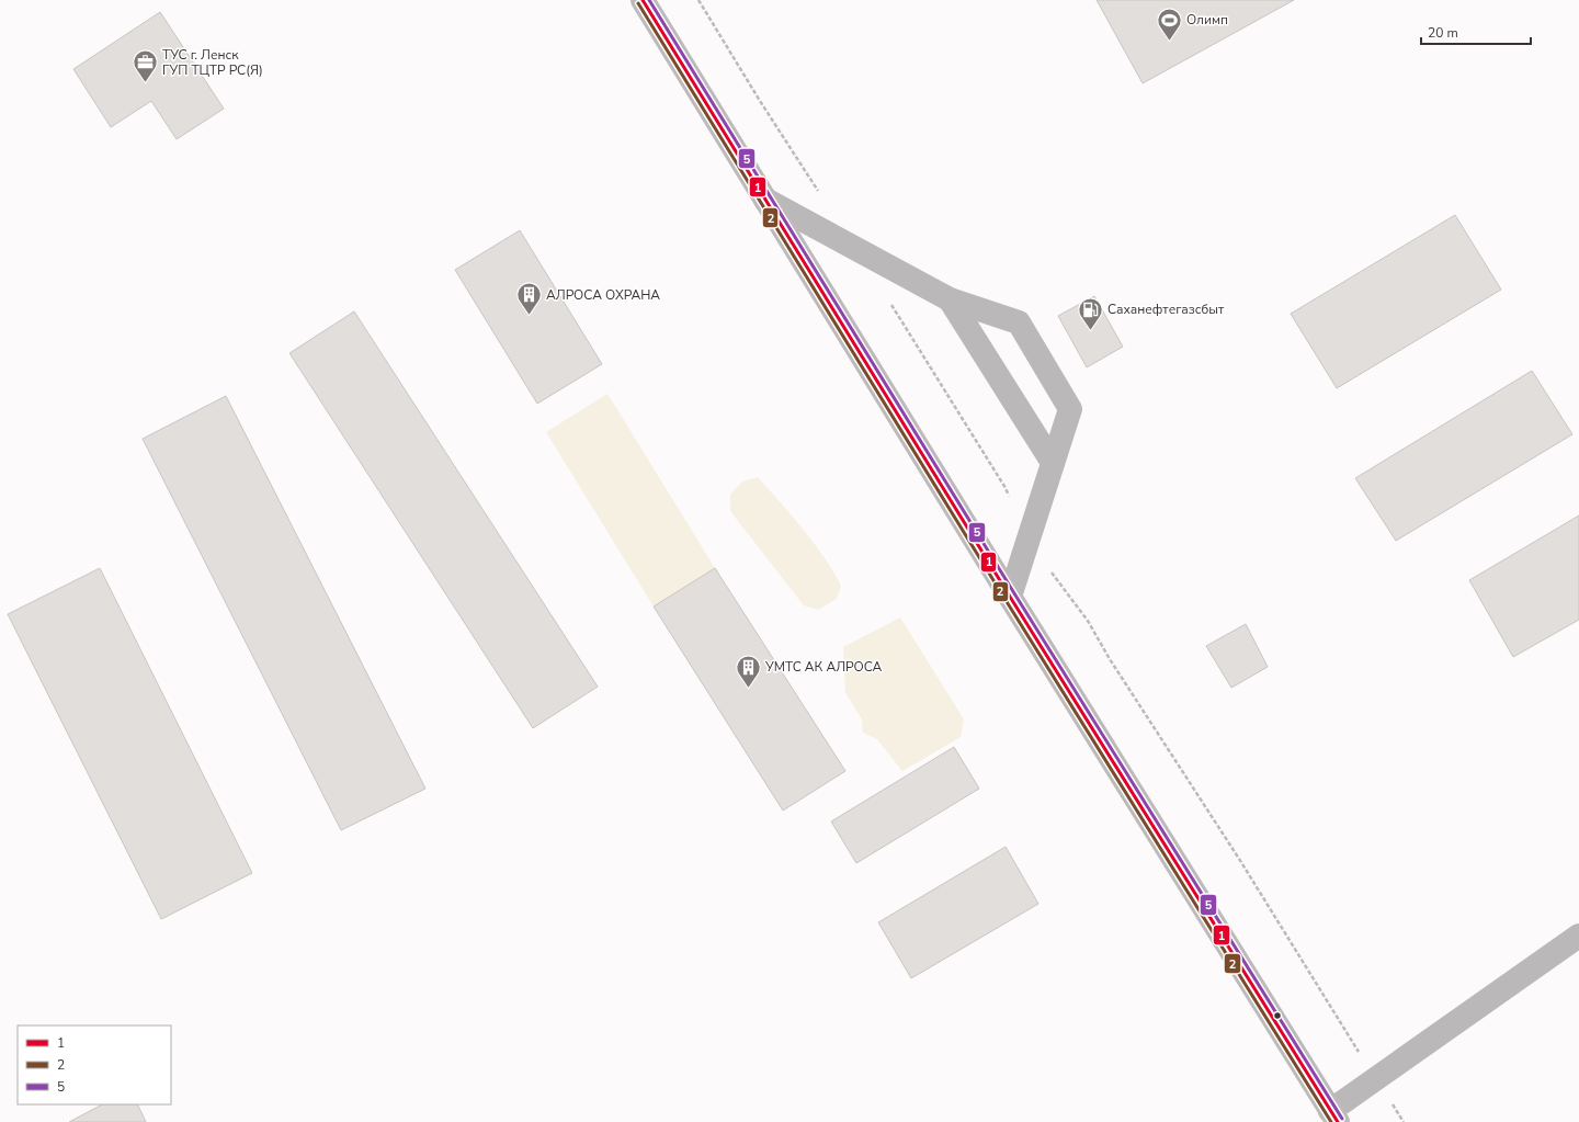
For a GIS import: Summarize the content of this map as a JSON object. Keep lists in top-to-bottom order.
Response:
{
  "places": {
    "sports": ["Олимп"],
    "office": ["ТУС г. Ленск ГУП ТЦТР РС(Я)"],
    "building": ["АЛРОСА ОХРАНА", "УМТС АК АЛРОСА"],
    "fuel station": ["Саханефтегазсбыт"]
  },
  "lines": ["transit line 1", "transit line 5", "transit line 2"],
  "legend": ["1", "2", "5"],
  "scale_bar": "20 m"
}
